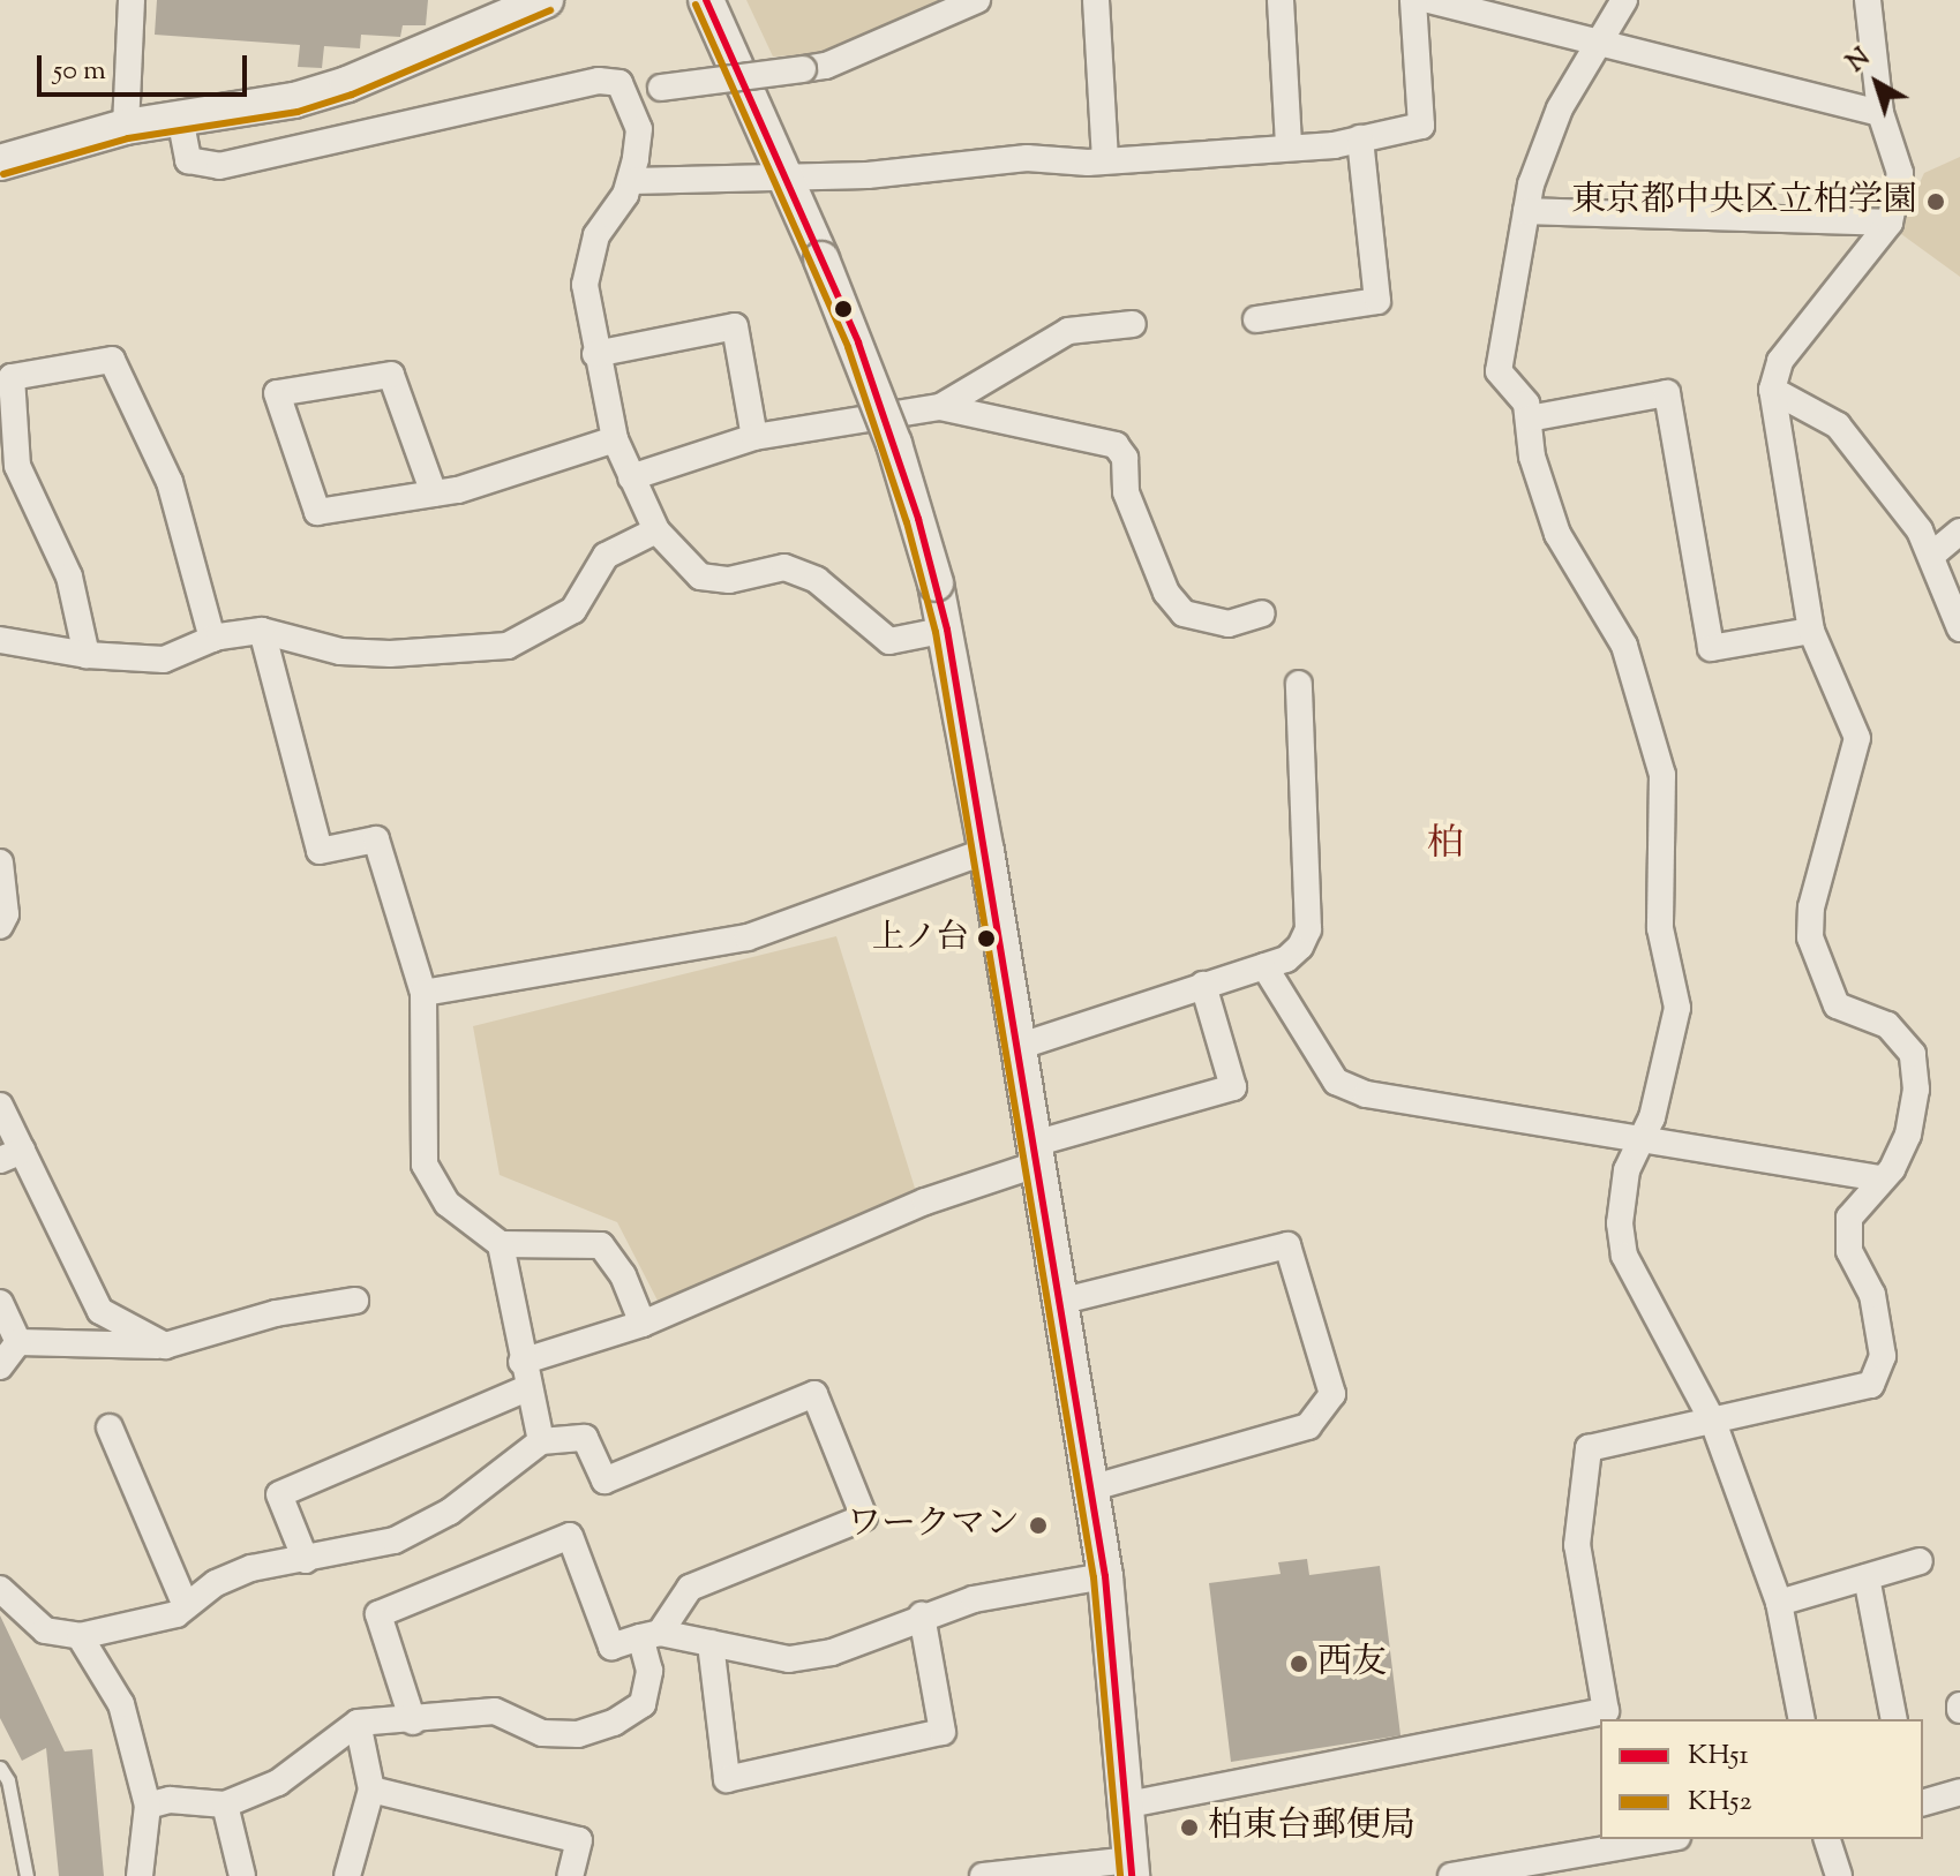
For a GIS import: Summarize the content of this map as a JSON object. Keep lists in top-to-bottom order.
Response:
{
  "districts": ["柏"],
  "places": [
    "東京都中央区立柏学園",
    "上ノ台",
    "ワークマン",
    "西友",
    "柏東台郵便局"
  ],
  "lines": ["transit line KH51", "transit line KH52"],
  "legend": ["KH51", "KH52"],
  "scale_bar": "50 m",
  "north": "top left"
}
